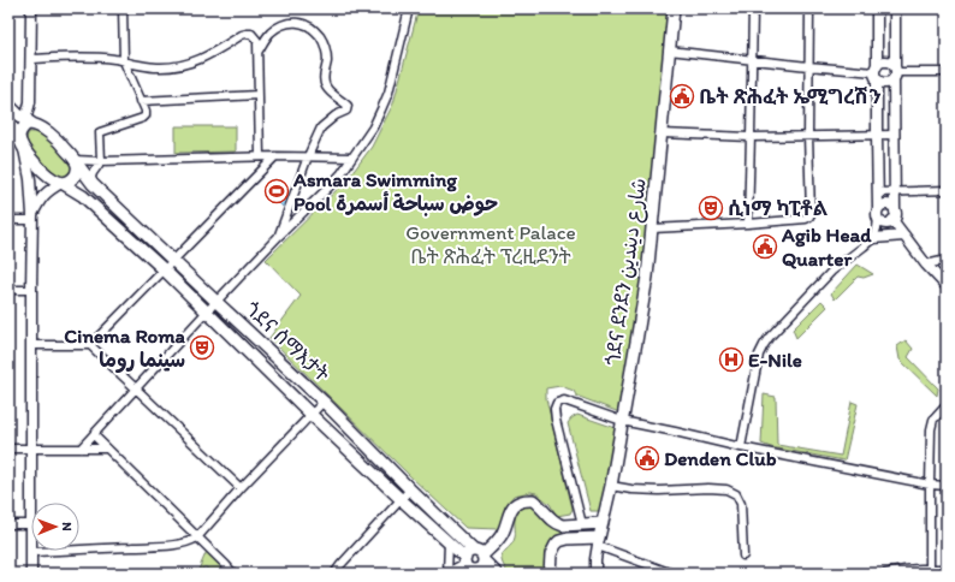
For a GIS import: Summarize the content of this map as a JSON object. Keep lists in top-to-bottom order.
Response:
{
  "streets": {
    "main road": ["ጎደና ደንደን شارع ديندين", "ጎደና ሰማእታት"]
  },
  "parks": ["Government Palace ቤት ጽሕፈት ፕረዚደንት"],
  "places": {
    "public building": ["ቤት ጽሕፈት ኤሚግረሽን", "Agib Head Quarter", "Denden Club"],
    "sports": ["Asmara Swimming Pool حوض سباحة أسمرة"],
    "theatre": ["ሲነማ ካፒቶል", "Cinema Roma سينما روما"],
    "hospital": ["E-Nile"]
  },
  "north": "right"
}
